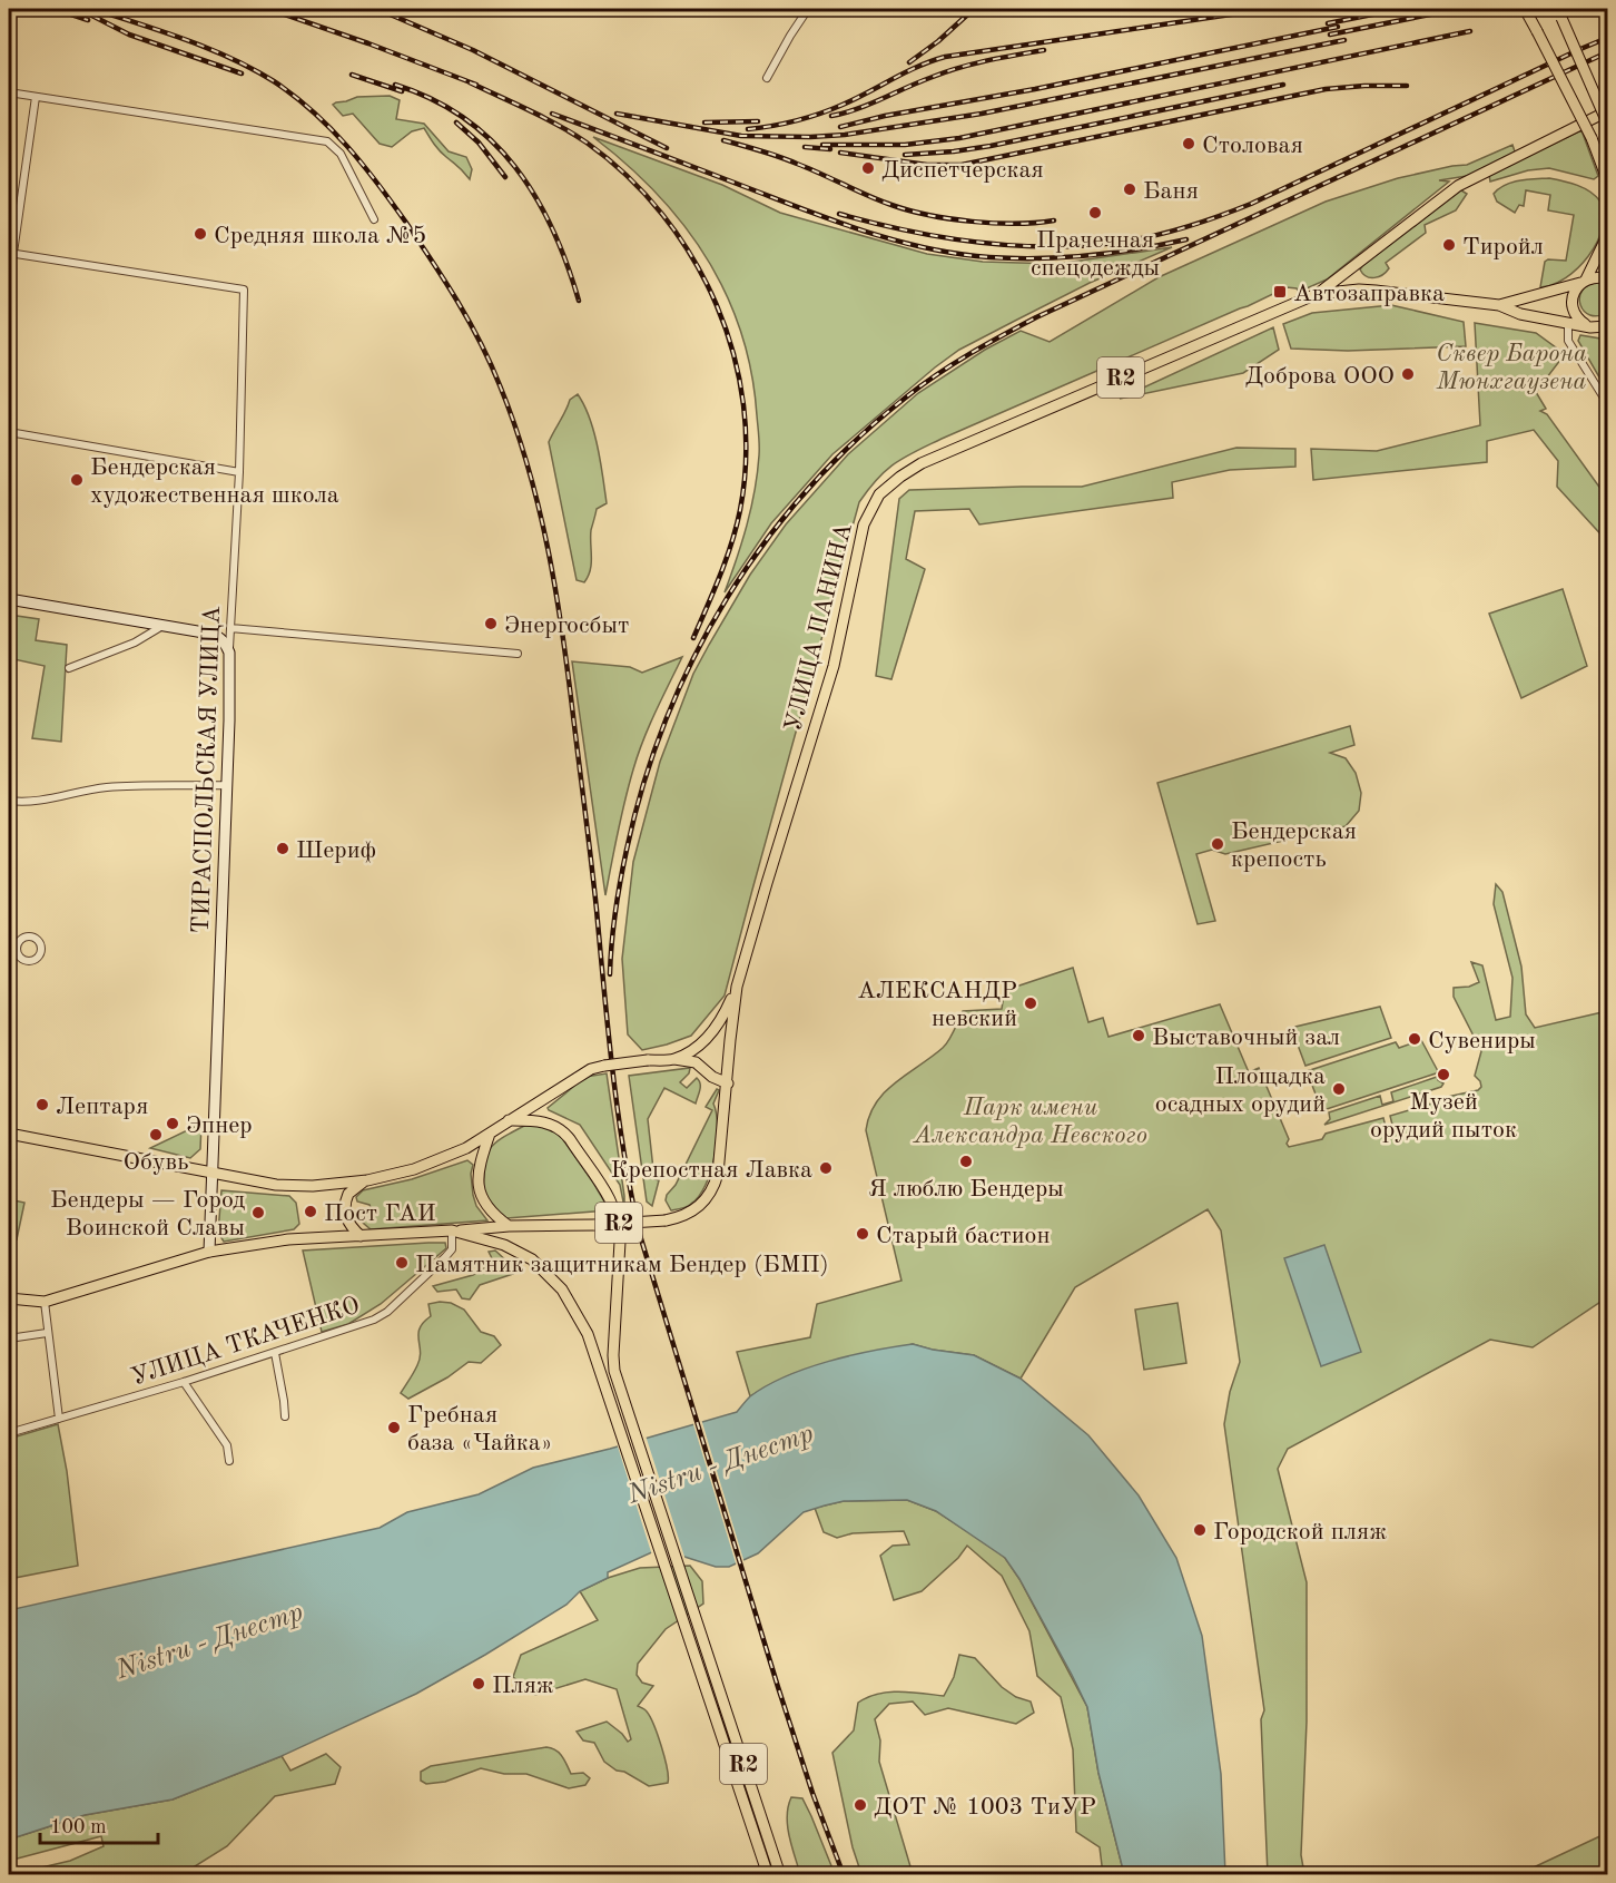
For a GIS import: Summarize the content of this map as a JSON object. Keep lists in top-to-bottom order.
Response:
{
  "streets": {
    "main road": ["R2", "УЛИЦА ПАНИНА", "ТИРАСПОЛЬСКАЯ УЛИЦА"],
    "street": ["УЛИЦА ТКАЧЕНКО"]
  },
  "crossings": [
    ["R2", "УЛИЦА ПАНИНА"],
    ["R2", "УЛИЦА ТКАЧЕНКО"]
  ],
  "water": ["Nistru - Днестр"],
  "parks": ["Сквер Барона Мюнхгаузена", "Парк имени Александра Невского"],
  "places": {
    "other": [
      "Столовая",
      "Диспетчерская",
      "Баня",
      "Прачечная спецодежды",
      "Средняя школа №5",
      "Тиройл",
      "Доброва ООО",
      "Бендерская художественная школа",
      "Энергосбыт",
      "Бендерская крепость",
      "Шериф",
      "АЛЕКСАНДР невский",
      "Выставочный зал",
      "Сувениры",
      "Музей орудий пыток",
      "Площадка осадных орудий",
      "Лептаря",
      "Эпнер",
      "Обувь",
      "Я люблю Бендеры",
      "Крепостная Лавка",
      "Пост ГАИ",
      "Бендеры — Город Воинской Славы",
      "Старый бастион",
      "Памятник защитникам Бендер (БМП)",
      "Гребная база «Чайка»",
      "Городской пляж",
      "Пляж",
      "ДОТ № 1003 ТиУР"
    ],
    "transit": ["Автозаправка"]
  },
  "scale_bar": "100 m"
}
